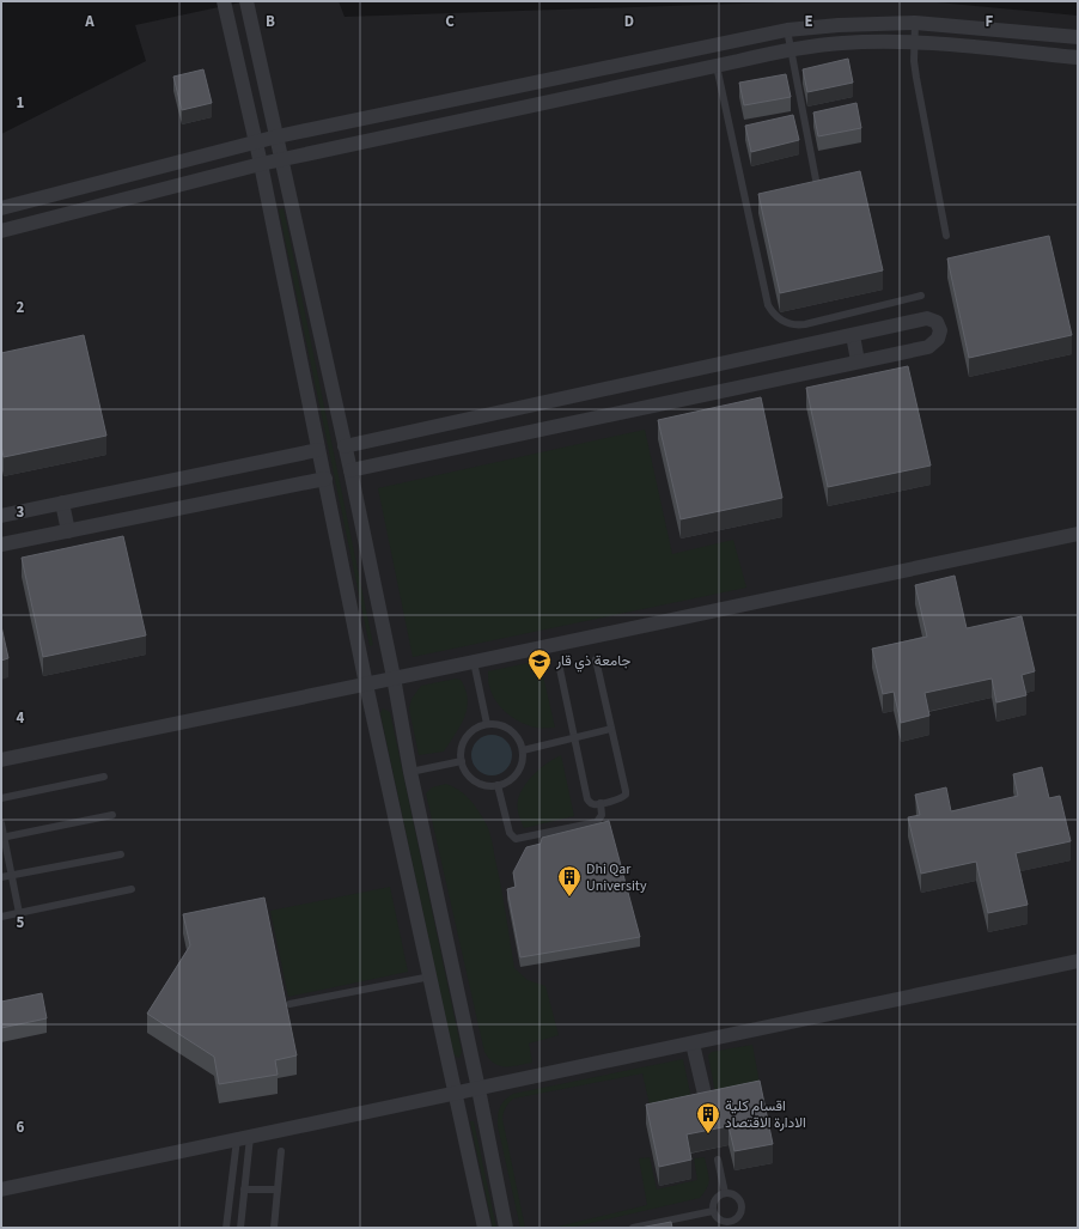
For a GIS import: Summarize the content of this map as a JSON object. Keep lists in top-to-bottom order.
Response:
{
  "places": {
    "school or university": ["جامعة ذي قار"],
    "building": ["Dhi Qar University", "اقسام كلية الادارة الاقتصاد"]
  },
  "grid": {
    "columns": [
      "A",
      "B",
      "C",
      "D",
      "E",
      "F"
    ],
    "rows": [
      "1",
      "2",
      "3",
      "4",
      "5",
      "6"
    ]
  }
}
